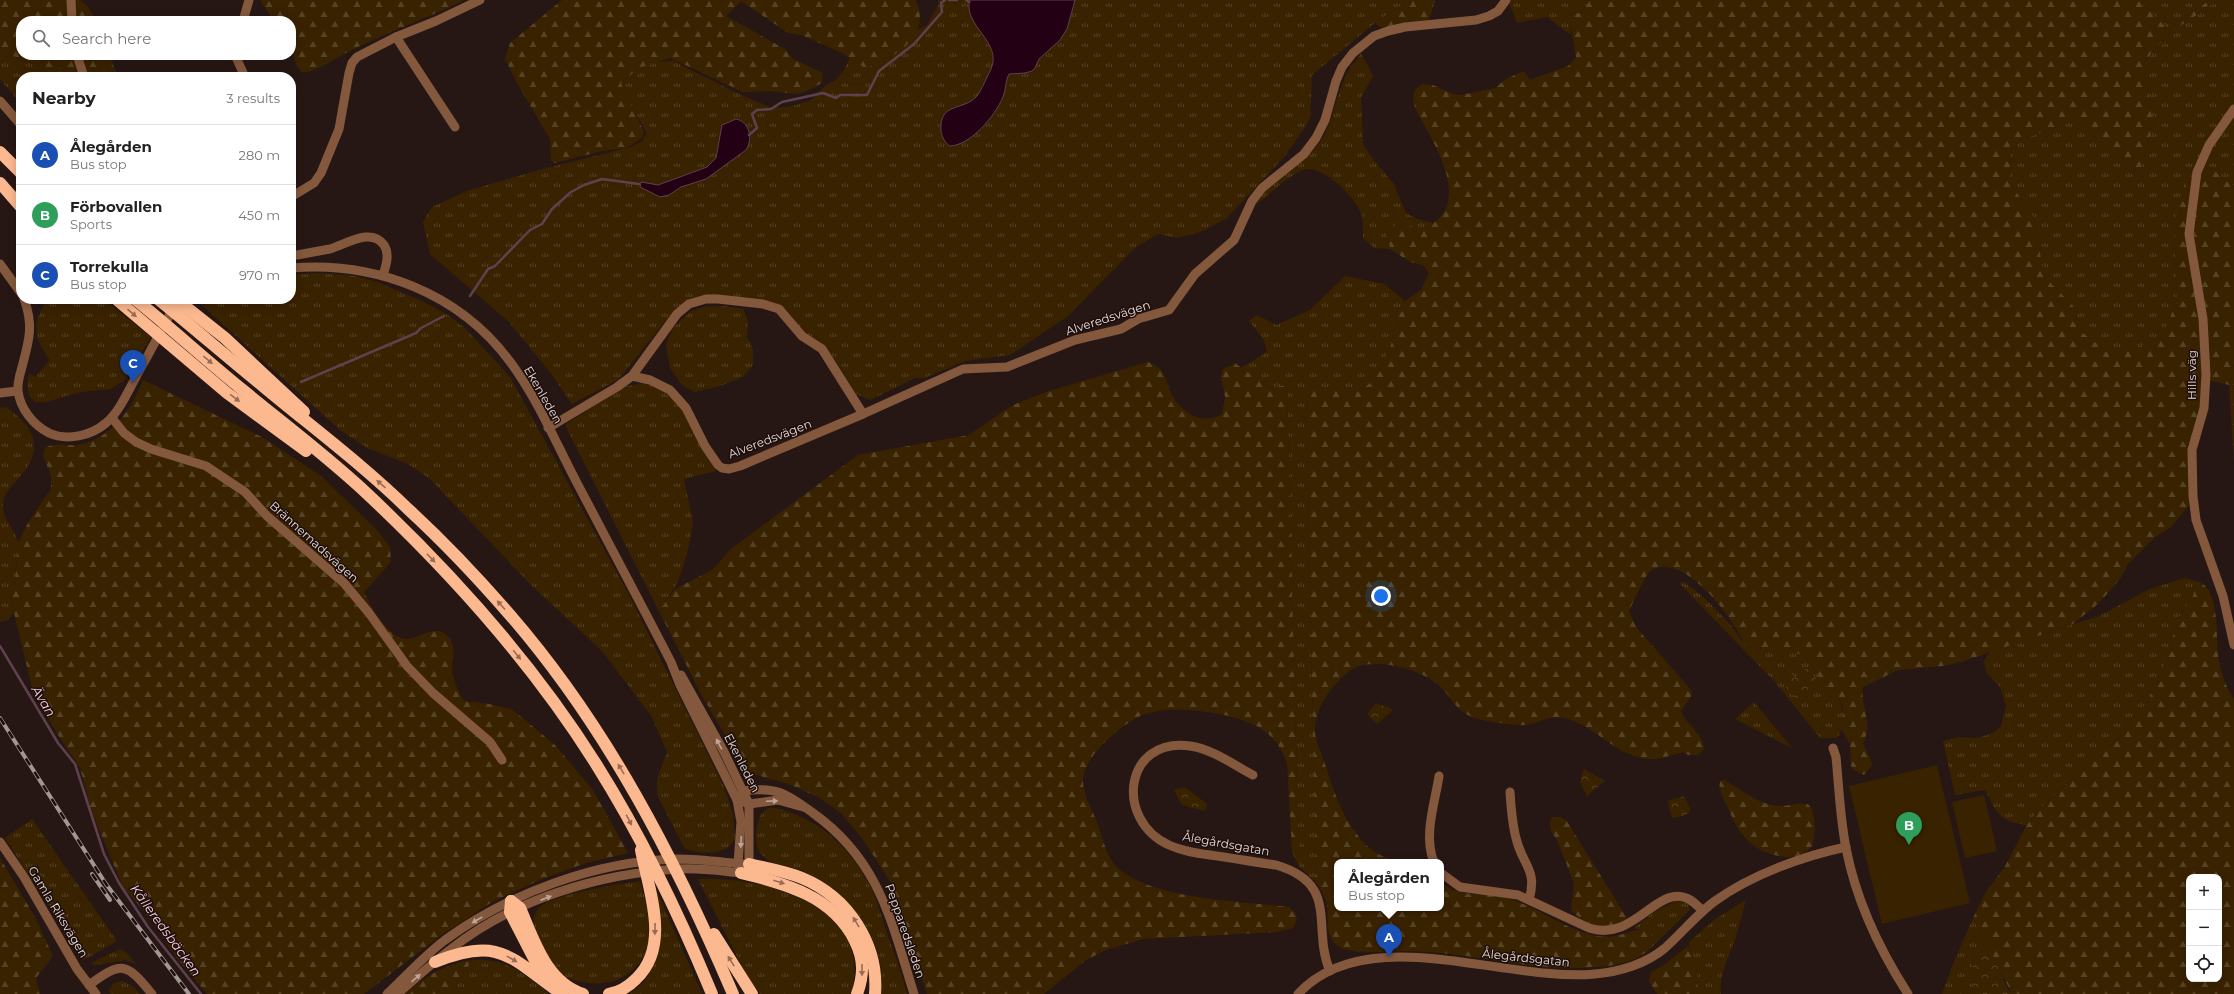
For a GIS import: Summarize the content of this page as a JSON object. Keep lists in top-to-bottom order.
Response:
{
  "streets": {
    "street": [
      "Alveredsvägen",
      "Hills väg",
      "Ekenleden",
      "Brännemadsvägen",
      "Ålegårdsgatan",
      "Gamla Riksvägen",
      "Pepparedsleden"
    ]
  },
  "crossings": [
    ["Ekenleden", "Pepparedsleden"]
  ],
  "water": ["Ävan", "Kålleredsbäcken"],
  "page": {
    "search": "Search here",
    "heading": ["Nearby", "3 results"],
    "list": [
      {
        "mark": "A",
        "name": "Ålegården",
        "note": "Bus stop",
        "value": "280 m"
      },
      {
        "mark": "B",
        "name": "Förbovallen",
        "note": "Sports",
        "value": "450 m"
      },
      {
        "mark": "C",
        "name": "Torrekulla",
        "note": "Bus stop",
        "value": "970 m"
      }
    ],
    "pins": ["C", "B", "A"],
    "popup": ["Ålegården", "Bus stop"],
    "map_buttons": ["+", "−"]
  }
}
